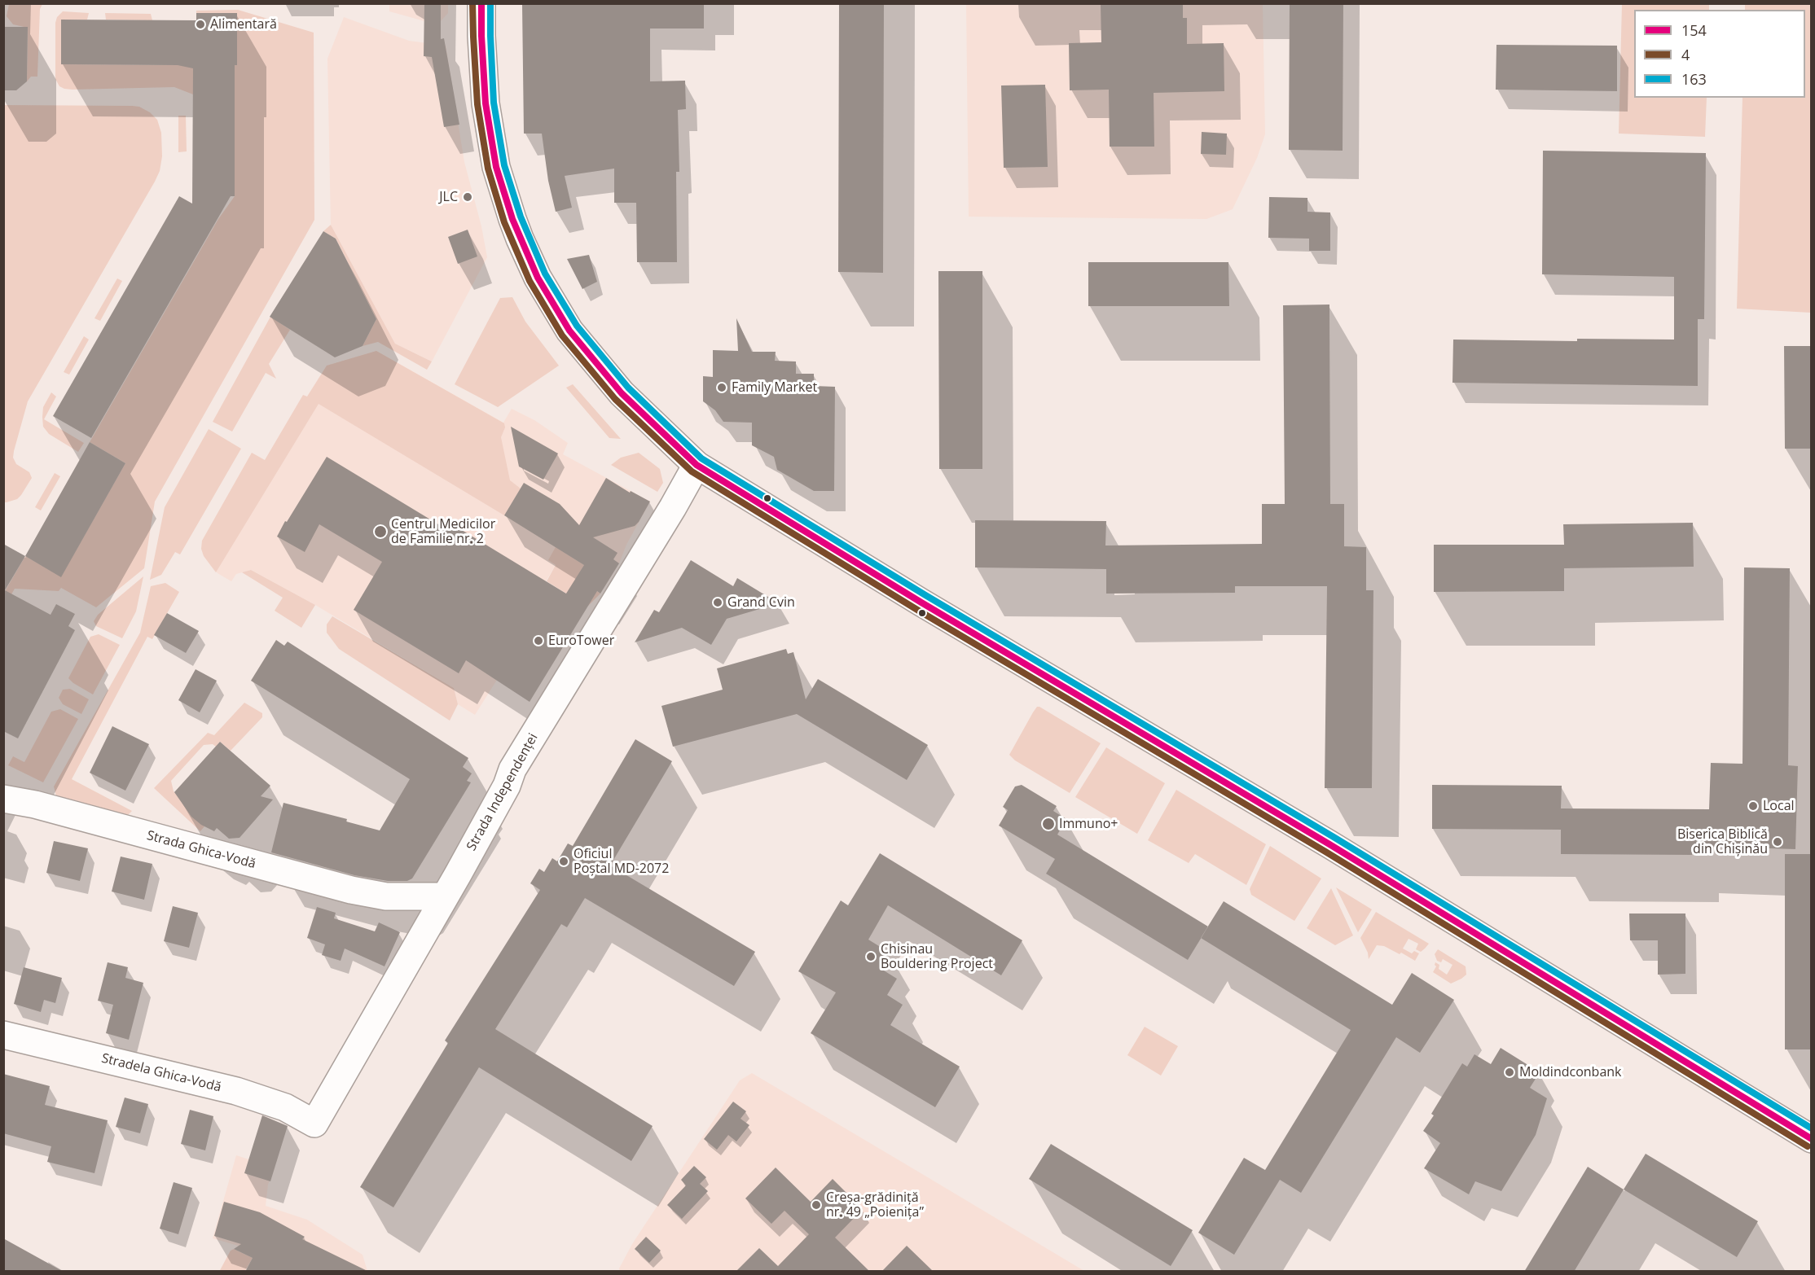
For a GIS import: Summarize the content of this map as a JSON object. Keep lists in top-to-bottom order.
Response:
{
  "streets": {
    "main road": ["Strada Independenței", "Strada Ghica-Vodă", "Stradela Ghica-Vodă"]
  },
  "crossings": [
    ["Strada Independenței", "Strada Ghica-Vodă"],
    ["Strada Independenței", "Stradela Ghica-Vodă"]
  ],
  "places": [
    "Alimentară",
    "JLC",
    "Family Market",
    "Centrul Medicilor de Familie nr. 2",
    "Grand Cvin",
    "EuroTower",
    "Local",
    "Immuno+",
    "Biserica Biblică din Chișinău",
    "Oficiul Poștal MD-2072",
    "Chisinau Bouldering Project",
    "Moldindconbank",
    "Creșa-grădiniță nr. 49 „Poienița”"
  ],
  "lines": ["transit line 154", "transit line 4", "transit line 163"],
  "legend": ["154", "4", "163"]
}
